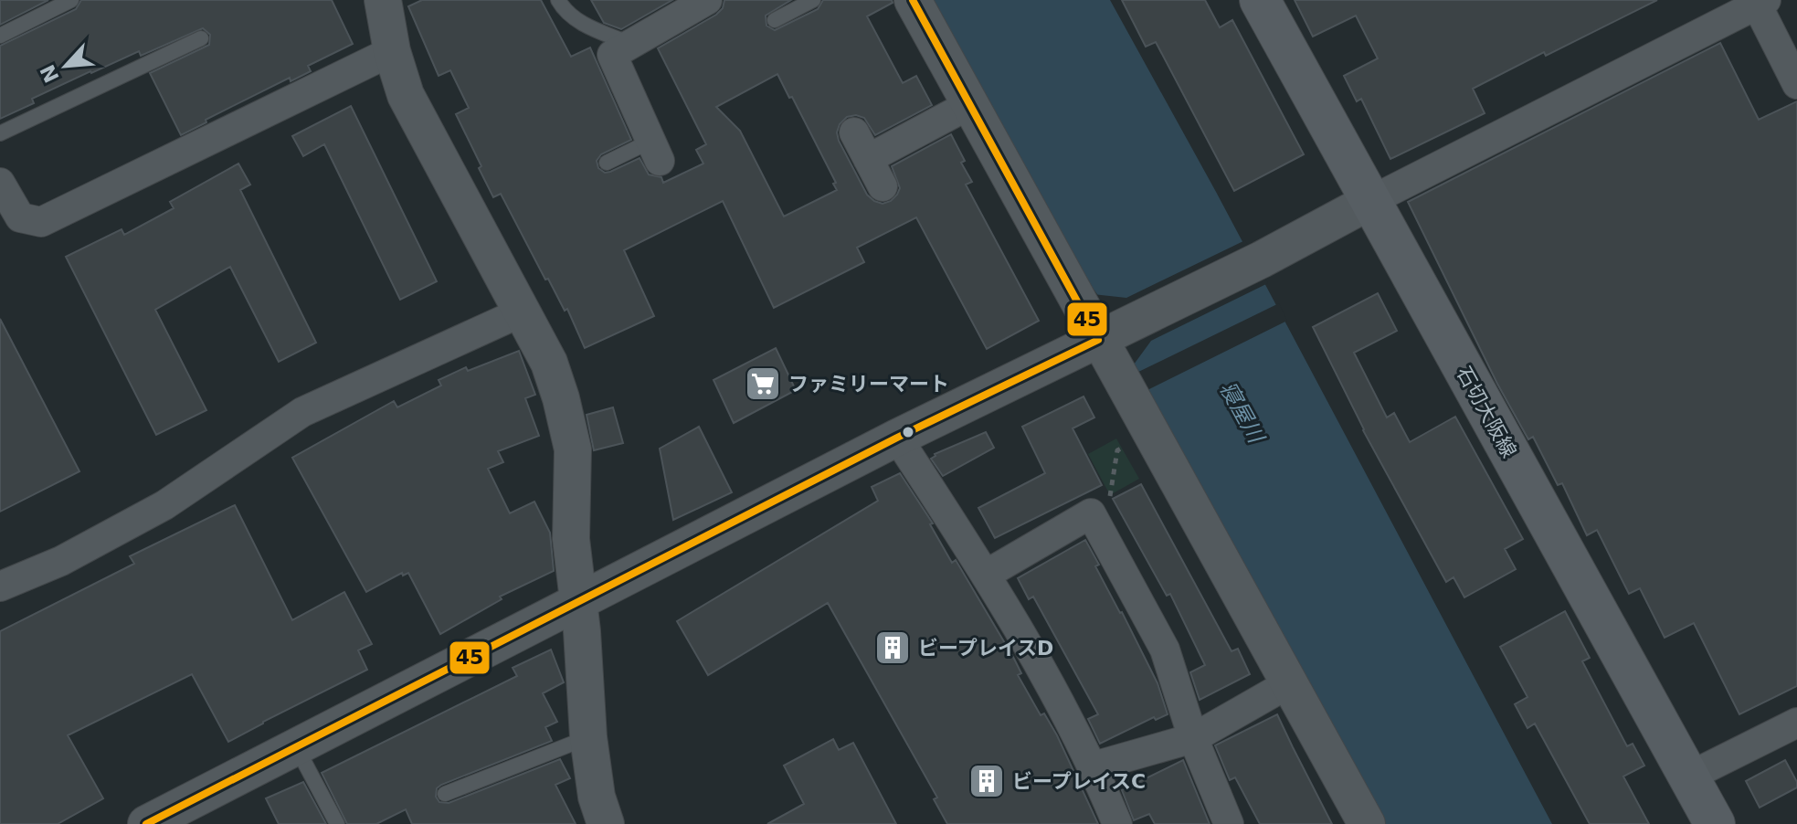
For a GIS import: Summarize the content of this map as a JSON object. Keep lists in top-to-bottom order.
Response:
{
  "streets": {
    "main road": ["石切大阪線"]
  },
  "water": ["寝屋川"],
  "places": {
    "supermarket": ["ファミリーマート"],
    "building": ["ビープレイスD", "ビープレイスC"]
  },
  "lines": ["transit line 45"],
  "north": "bottom left"
}
